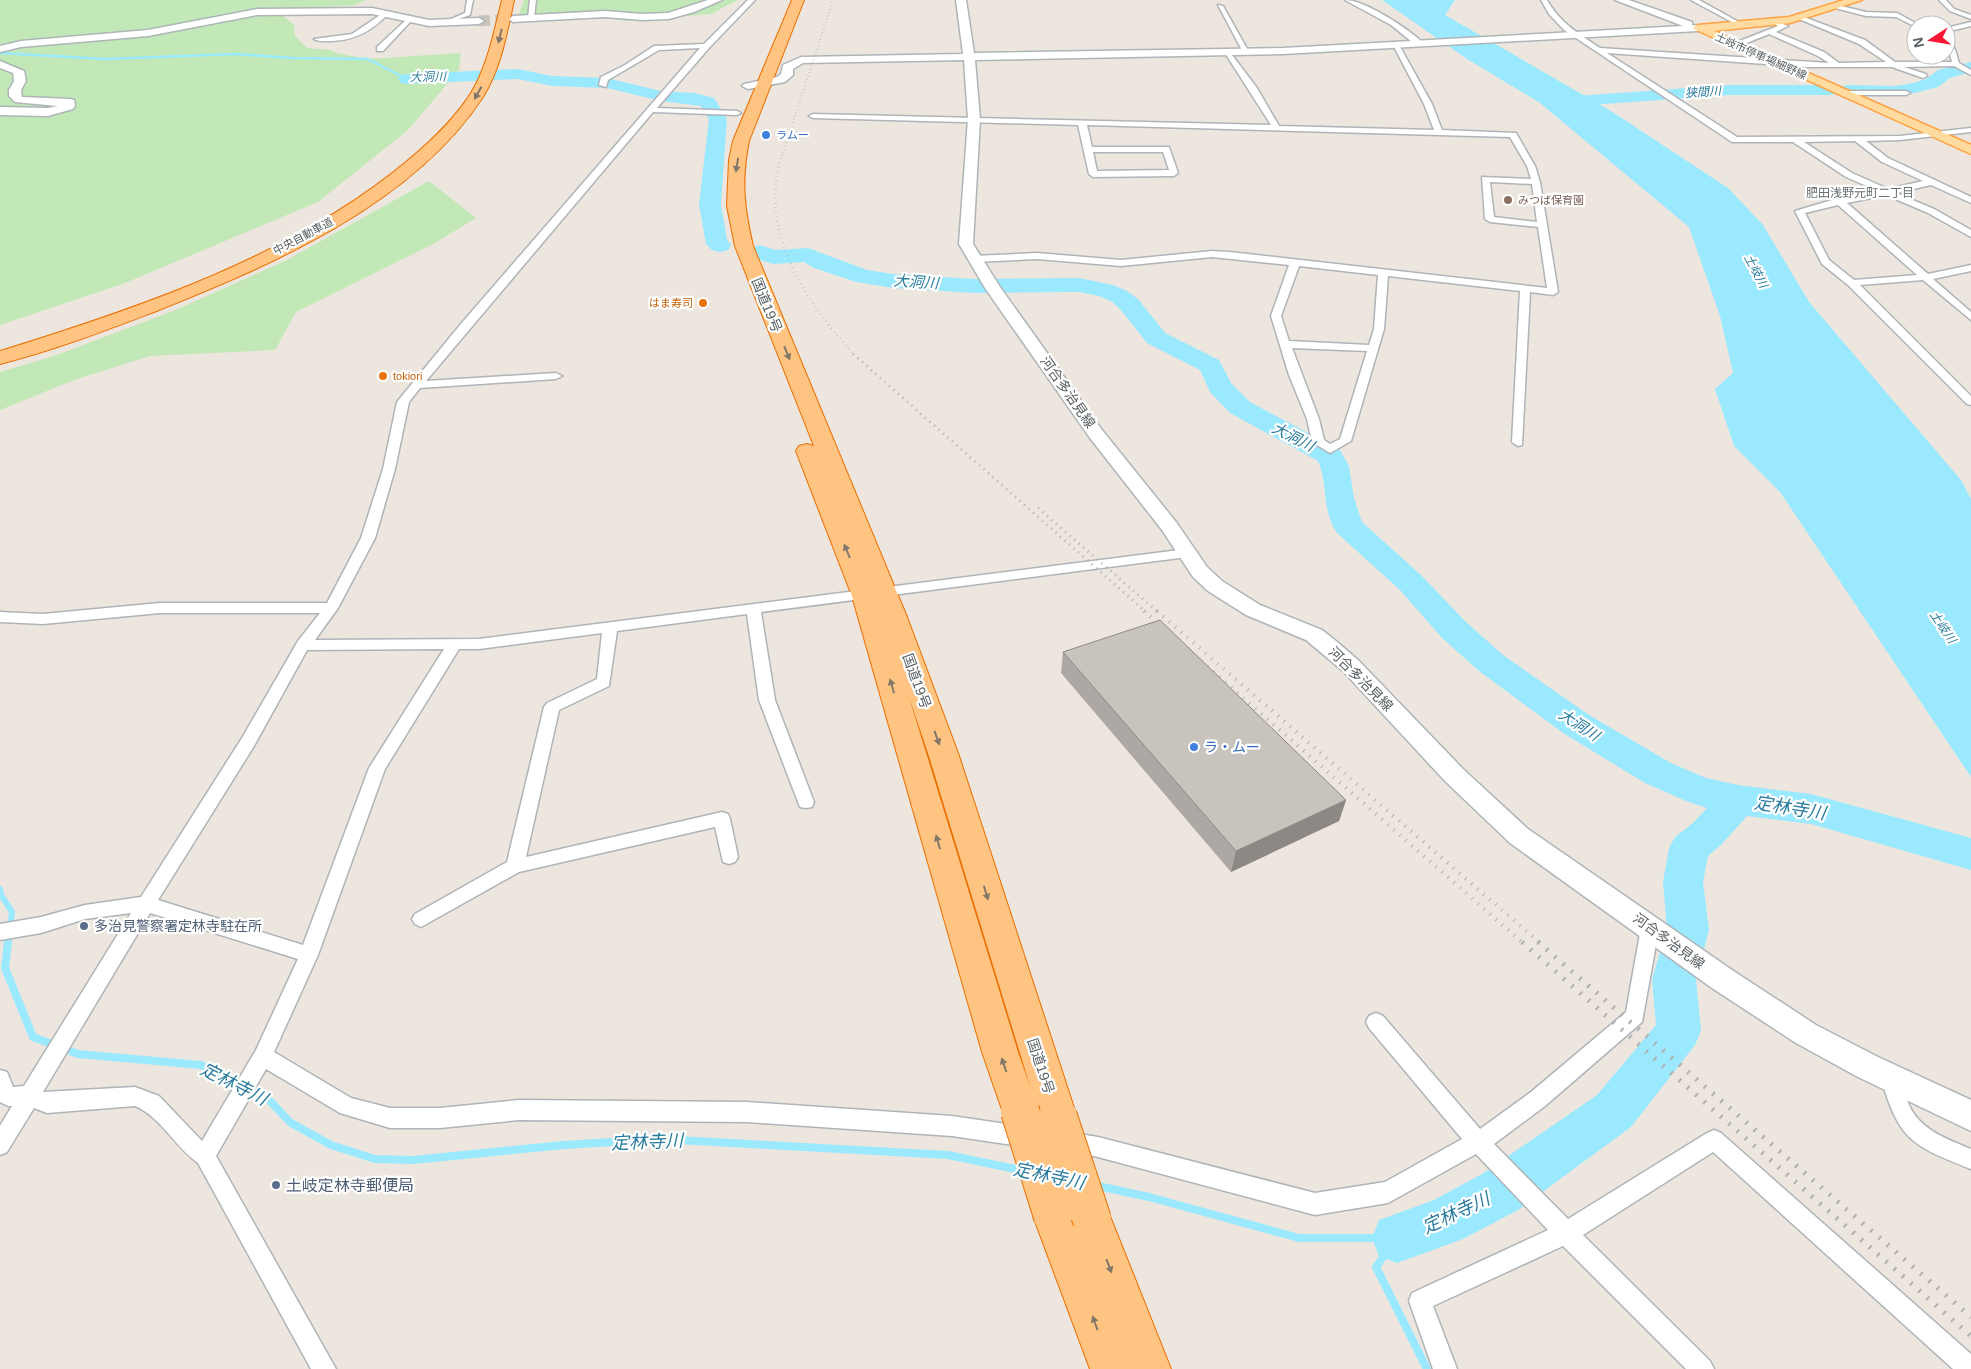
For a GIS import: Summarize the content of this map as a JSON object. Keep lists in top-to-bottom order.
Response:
{
  "streets": {
    "highway": ["中央自動車道", "国道19号"],
    "main road": ["土岐市停車場細野線"],
    "street": ["河合多治見線"]
  },
  "districts": ["肥田浅野元町二丁目"],
  "water": [
    "大洞川",
    "狭間川",
    "土岐川",
    "定林寺川"
  ],
  "places": [
    "ラムー",
    "みつば保育園",
    "はま寿司",
    "tokiori",
    "ラ・ムー",
    "多治見警察署定林寺駐在所",
    "土岐定林寺郵便局"
  ],
  "north": "left"
}
